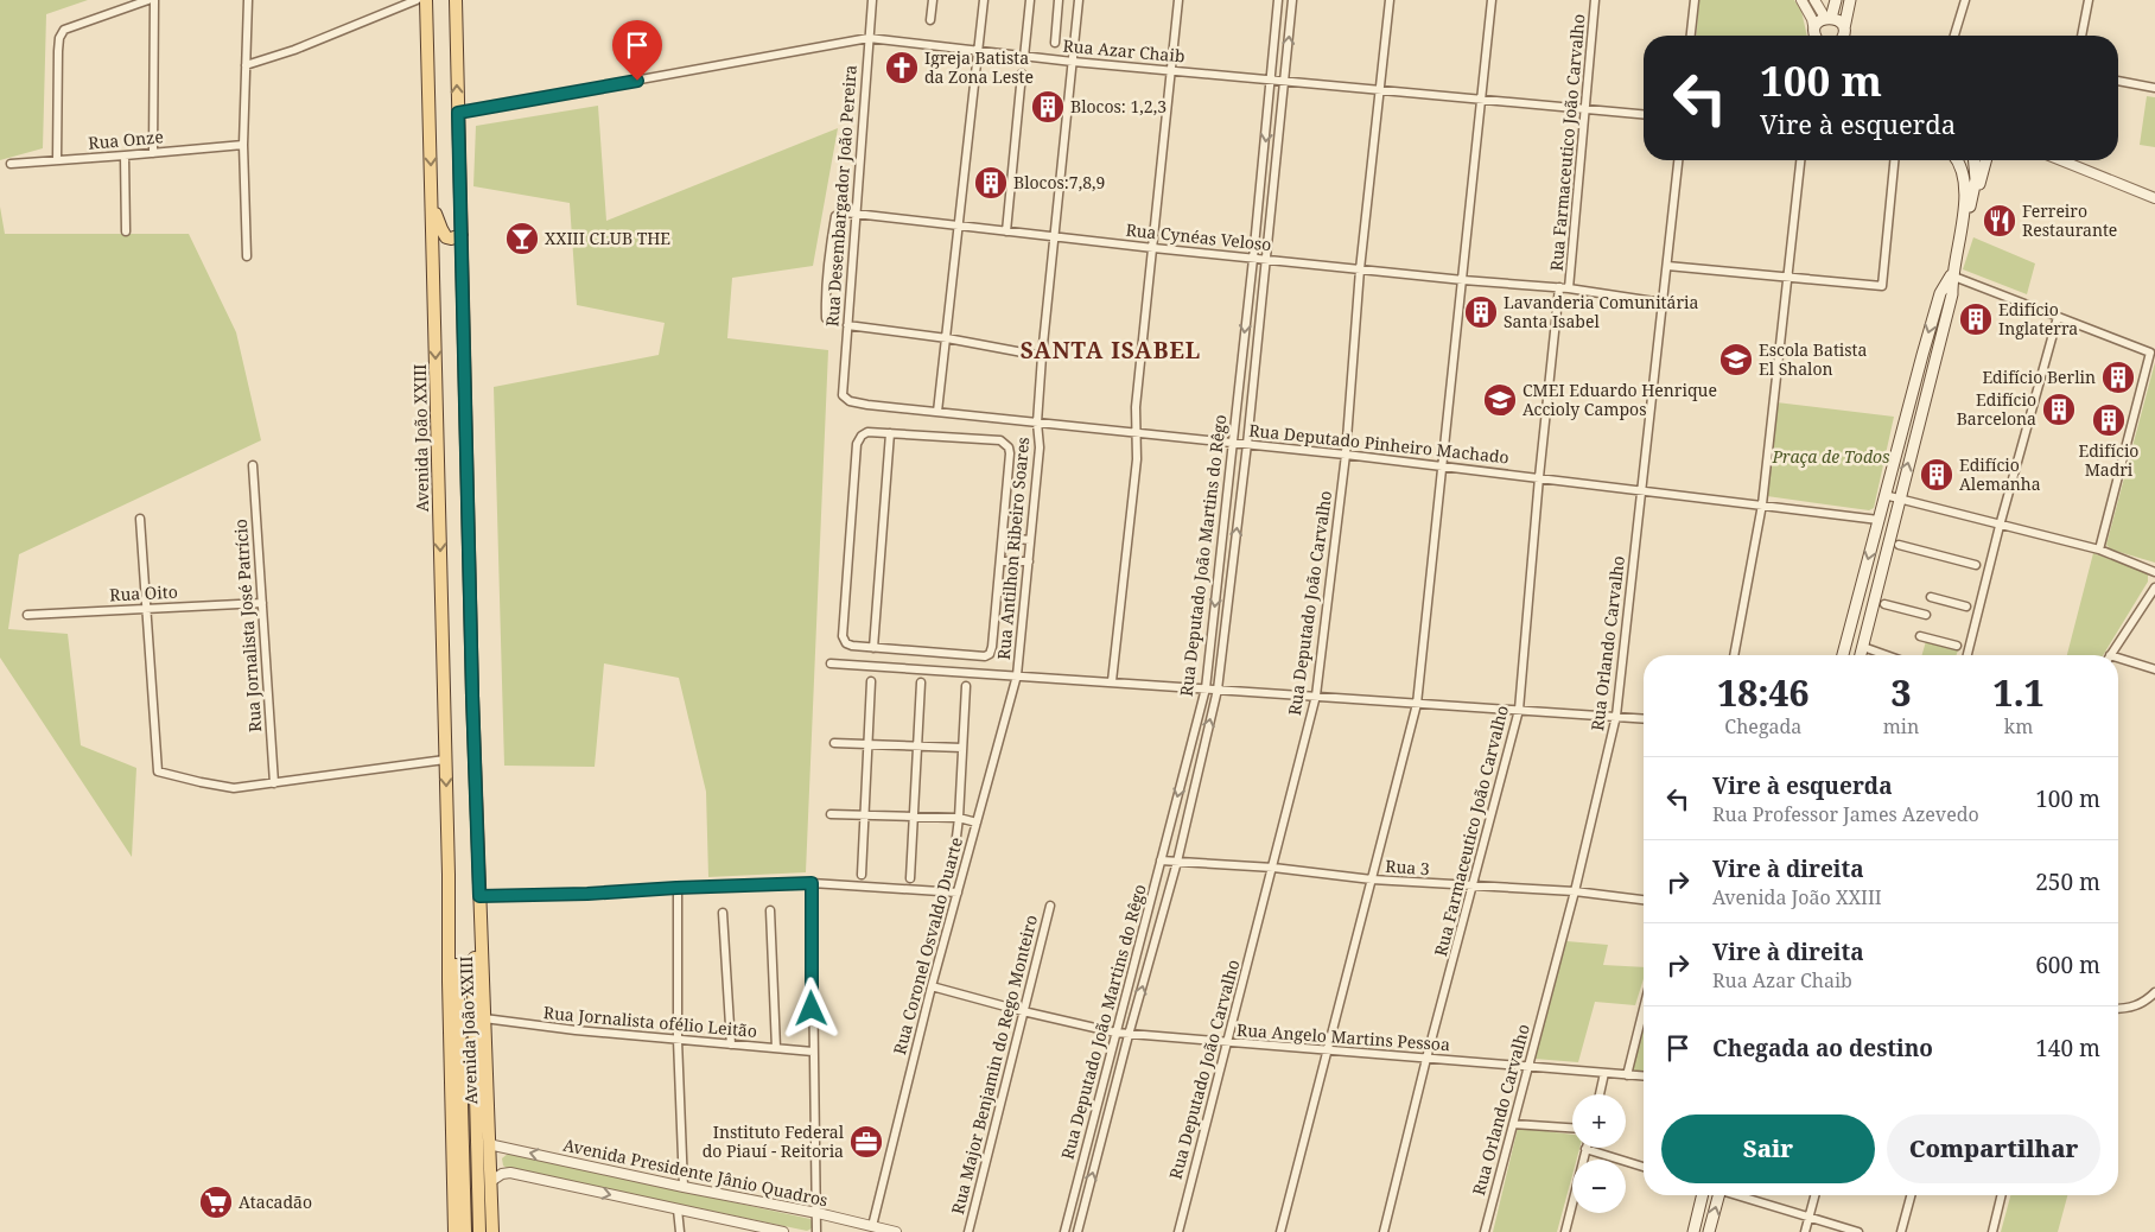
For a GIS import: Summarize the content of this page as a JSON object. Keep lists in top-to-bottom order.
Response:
{
  "streets": {
    "main road": ["Avenida João XXIII"],
    "street": [
      "Rua Azar Chaib",
      "Rua Onze",
      "Rua Farmaceutico João Carvalho",
      "Rua Desembargador João Pereira",
      "Rua Cynéas Veloso",
      "Rua Deputado Pinheiro Machado",
      "Rua Antilhon Ribeiro Soares",
      "Rua Deputado João Martins do Rêgo",
      "Rua Oito",
      "Rua Deputado João Carvalho",
      "Rua Jornalista José Patrício",
      "Rua Orlando Carvalho",
      "Rua 3",
      "Rua Coronel Osvaldo Duarte",
      "Rua Jornalista ofélio Leitão",
      "Rua Angelo Martins Pessoa",
      "Rua Major Benjamin do Rego Monteiro",
      "Avenida Presidente Jânio Quadros"
    ]
  },
  "crossings": [
    ["Rua Azar Chaib", "Rua Farmaceutico João Carvalho"],
    ["Rua Azar Chaib", "Rua Desembargador João Pereira"],
    ["Rua Azar Chaib", "Avenida João XXIII"],
    ["Rua Azar Chaib", "Rua Antilhon Ribeiro Soares"],
    ["Rua Azar Chaib", "Rua Deputado João Martins do Rêgo"],
    ["Rua Azar Chaib", "Rua Deputado João Carvalho"],
    ["Rua Farmaceutico João Carvalho", "Rua Cynéas Veloso"],
    ["Rua Farmaceutico João Carvalho", "Rua Deputado Pinheiro Machado"],
    ["Rua Farmaceutico João Carvalho", "Rua 3"],
    ["Rua Farmaceutico João Carvalho", "Rua Angelo Martins Pessoa"],
    ["Rua Desembargador João Pereira", "Rua Cynéas Veloso"],
    ["Rua Desembargador João Pereira", "Rua Deputado Pinheiro Machado"],
    ["Rua Cynéas Veloso", "Rua Antilhon Ribeiro Soares"],
    ["Rua Cynéas Veloso", "Rua Deputado João Martins do Rêgo"],
    ["Rua Cynéas Veloso", "Rua Deputado João Carvalho"],
    ["Rua Cynéas Veloso", "Rua Orlando Carvalho"],
    ["Avenida João XXIII", "Rua Jornalista ofélio Leitão"],
    ["Avenida João XXIII", "Avenida Presidente Jânio Quadros"],
    ["Rua Deputado Pinheiro Machado", "Rua Antilhon Ribeiro Soares"],
    ["Rua Deputado Pinheiro Machado", "Rua Deputado João Martins do Rêgo"],
    ["Rua Deputado Pinheiro Machado", "Rua Deputado João Carvalho"],
    ["Rua Deputado Pinheiro Machado", "Rua Orlando Carvalho"],
    ["Rua Antilhon Ribeiro Soares", "Rua Coronel Osvaldo Duarte"],
    ["Rua Deputado João Martins do Rêgo", "Rua 3"],
    ["Rua Deputado João Martins do Rêgo", "Rua Angelo Martins Pessoa"],
    ["Rua Oito", "Rua Jornalista José Patrício"],
    ["Rua Deputado João Carvalho", "Rua 3"],
    ["Rua Deputado João Carvalho", "Rua Angelo Martins Pessoa"],
    ["Rua Orlando Carvalho", "Rua 3"],
    ["Rua Orlando Carvalho", "Rua Angelo Martins Pessoa"],
    ["Rua Coronel Osvaldo Duarte", "Rua Angelo Martins Pessoa"],
    ["Rua Coronel Osvaldo Duarte", "Avenida Presidente Jânio Quadros"],
    ["Rua Angelo Martins Pessoa", "Rua Major Benjamin do Rego Monteiro"]
  ],
  "districts": ["SANTA ISABEL"],
  "parks": ["Praça de Todos"],
  "places": {
    "church": ["Igreja Batista da Zona Leste"],
    "building": [
      "Blocos: 1,2,3",
      "Blocos:7,8,9",
      "Lavanderia Comunitária Santa Isabel",
      "Edifício Inglaterra",
      "Edifício Berlin",
      "Edifício Barcelona",
      "Edifício Madri",
      "Edifício Alemanha"
    ],
    "restaurant": ["Ferreiro Restaurante"],
    "bar": ["XXIII CLUB THE"],
    "school or university": ["Escola Batista El Shalon", "CMEI Eduardo Henrique Accioly Campos"],
    "office": ["Instituto Federal do Piauí - Reitoria"],
    "supermarket": ["Atacadão"]
  },
  "page": {
    "turn": ["100 m", "Vire à esquerda"],
    "eta": [
      "18:46",
      "Chegada",
      "3",
      "min",
      "1.1",
      "km"
    ],
    "list": [
      {
        "name": "Vire à esquerda",
        "note": "Rua Professor James Azevedo",
        "value": "100 m"
      },
      {
        "name": "Vire à direita",
        "note": "Avenida João XXIII",
        "value": "250 m"
      },
      {
        "name": "Vire à direita",
        "note": "Rua Azar Chaib",
        "value": "600 m"
      },
      {
        "name": "Chegada ao destino",
        "value": "140 m"
      }
    ],
    "map_buttons": ["+", "−"],
    "buttons": ["Sair", "Compartilhar"]
  }
}
